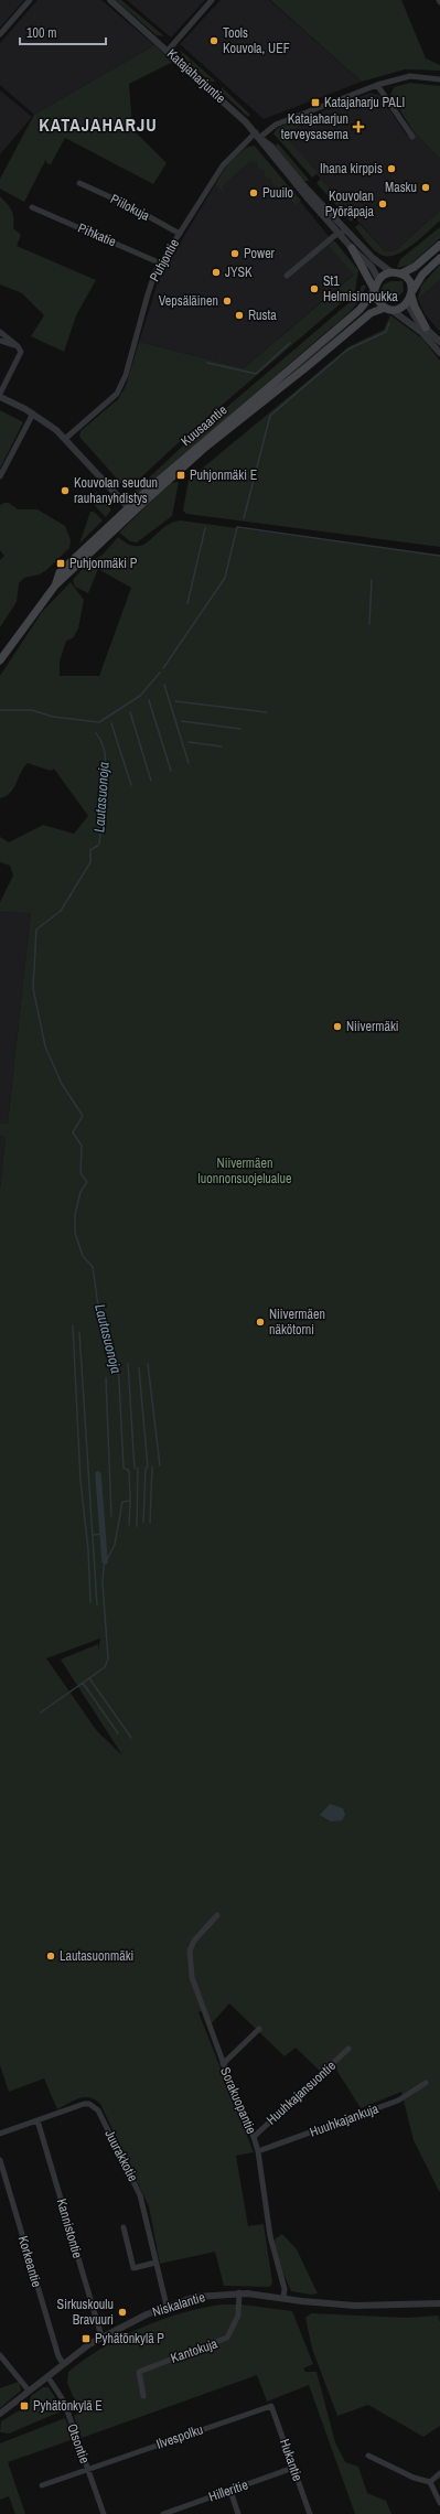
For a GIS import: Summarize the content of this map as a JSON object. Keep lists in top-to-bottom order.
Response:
{
  "streets": {
    "main road": ["Kuusaantie"],
    "street": [
      "Katajaharjuntie",
      "Piilokuja",
      "Pihkatie",
      "Puhjontie",
      "Huuhkajansuontie",
      "Sorakuopantie",
      "Huuhkajankuja",
      "Juurakkotie",
      "Kannistontie",
      "Korkeantie",
      "Niskalantie",
      "Kantokuja",
      "Ilvespolku",
      "Otsontie",
      "Hukantie",
      "Hilleritie"
    ]
  },
  "crossings": [
    ["Katajaharjuntie", "Puhjontie"],
    ["Katajaharjuntie", "Kuusaantie"],
    ["Piilokuja", "Puhjontie"],
    ["Pihkatie", "Puhjontie"],
    ["Huuhkajansuontie", "Sorakuopantie"],
    ["Sorakuopantie", "Huuhkajankuja"],
    ["Sorakuopantie", "Niskalantie"],
    ["Juurakkotie", "Kannistontie"],
    ["Juurakkotie", "Niskalantie"],
    ["Kannistontie", "Niskalantie"],
    ["Korkeantie", "Niskalantie"],
    ["Niskalantie", "Kantokuja"],
    ["Niskalantie", "Otsontie"],
    ["Ilvespolku", "Otsontie"],
    ["Ilvespolku", "Hukantie"],
    ["Hukantie", "Hilleritie"]
  ],
  "districts": ["KATAJAHARJU"],
  "water": ["Lautasuonoja"],
  "parks": ["Niivermäen luonnonsuojelualue"],
  "places": {
    "other": [
      "Tools Kouvola, UEF",
      "Ihana kirppis",
      "Masku",
      "Puuilo",
      "Kouvolan Pyöräpaja",
      "Power",
      "JYSK",
      "St1 Helmisimpukka",
      "Vepsäläinen",
      "Rusta",
      "Kouvolan seudun rauhanyhdistys",
      "Niivermäki",
      "Niivermäen näkötorni",
      "Lautasuonmäki",
      "Sirkuskoulu Bravuuri"
    ],
    "transit": [
      "Katajaharju PALI",
      "Puhjonmäki E",
      "Puhjonmäki P",
      "Pyhätönkylä P",
      "Pyhätönkylä E"
    ],
    "health": ["Katajaharjun terveysasema"]
  },
  "scale_bar": "100 m"
}
